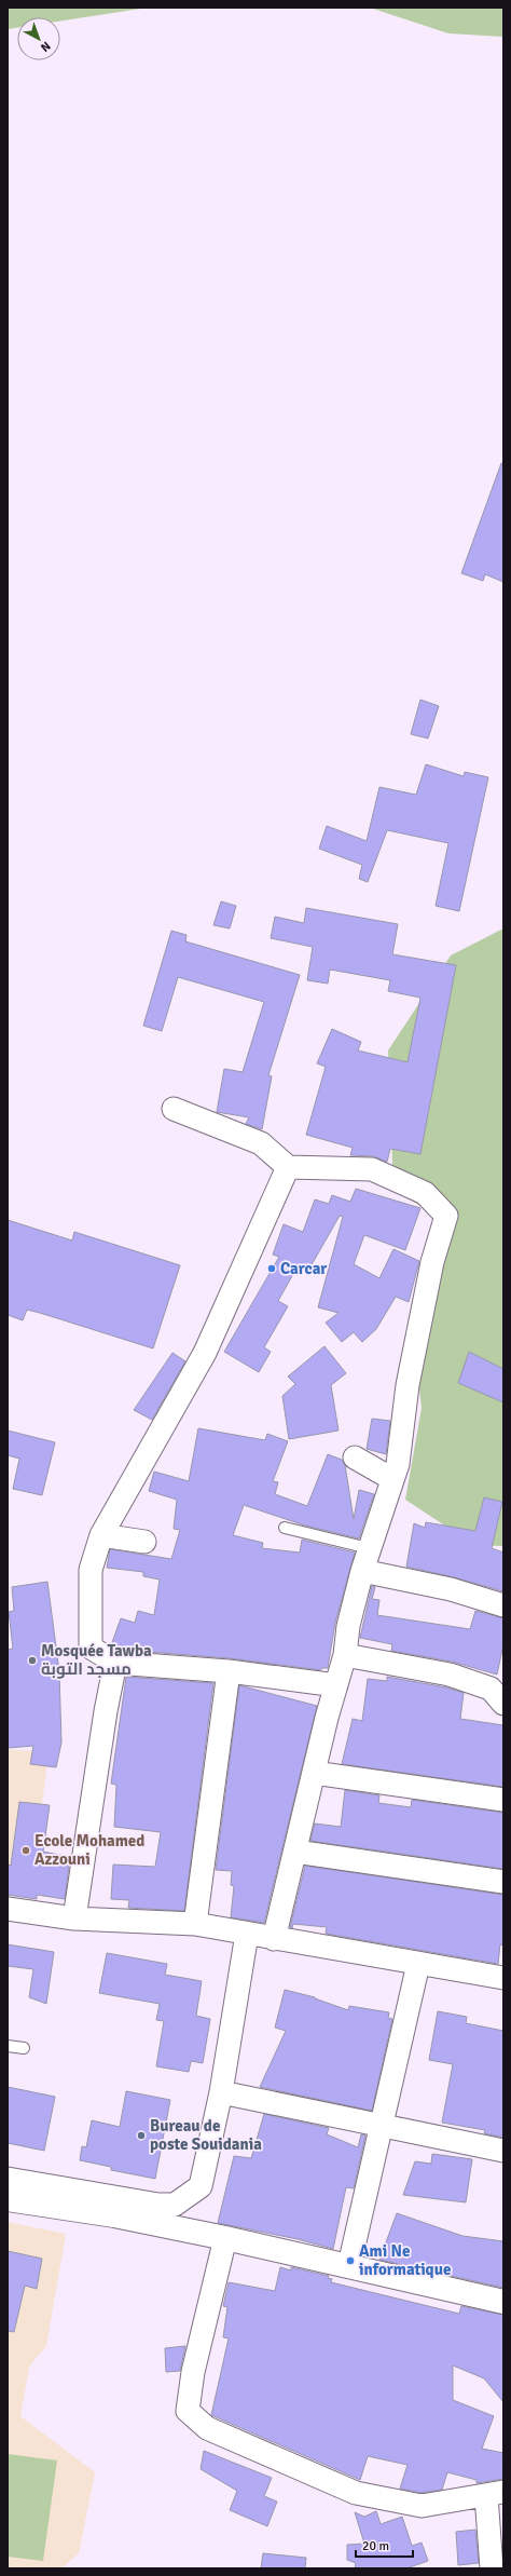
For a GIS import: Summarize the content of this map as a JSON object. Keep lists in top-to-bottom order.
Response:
{
  "places": [
    "Carcar",
    "Mosquée Tawba مسجد التوبة",
    "Ecole Mohamed Azzouni",
    "Bureau de poste Souidania",
    "Ami Ne informatique"
  ],
  "scale_bar": "20 m",
  "north": "bottom right"
}
